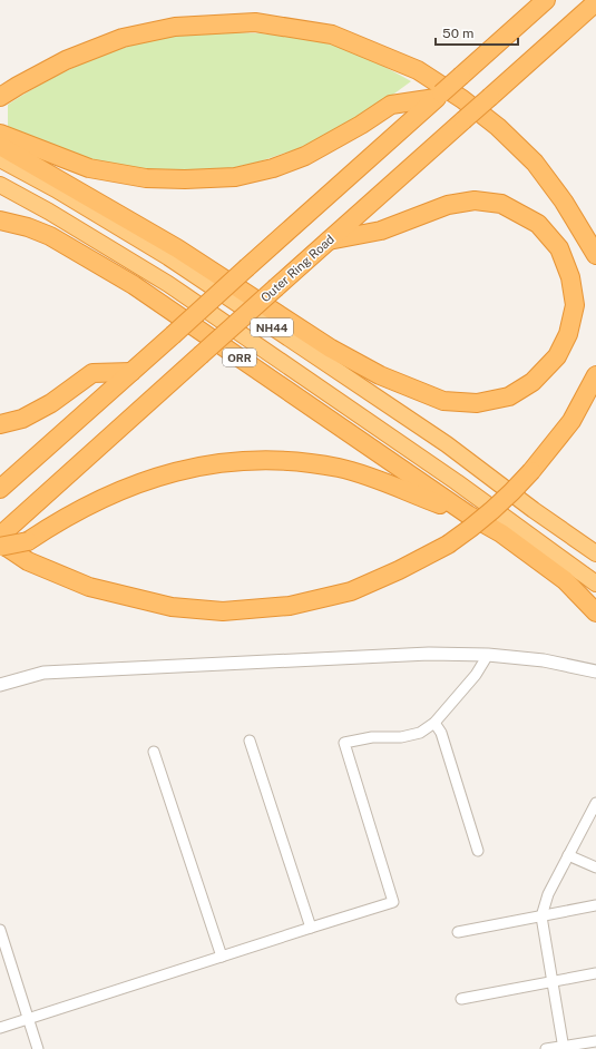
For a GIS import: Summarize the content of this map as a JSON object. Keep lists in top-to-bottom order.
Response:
{
  "streets": {
    "highway": ["Outer Ring Road", "NH44", "ORR"]
  },
  "crossings": [
    ["Outer Ring Road", "ORR"],
    ["NH44", "ORR"]
  ],
  "scale_bar": "50 m"
}
